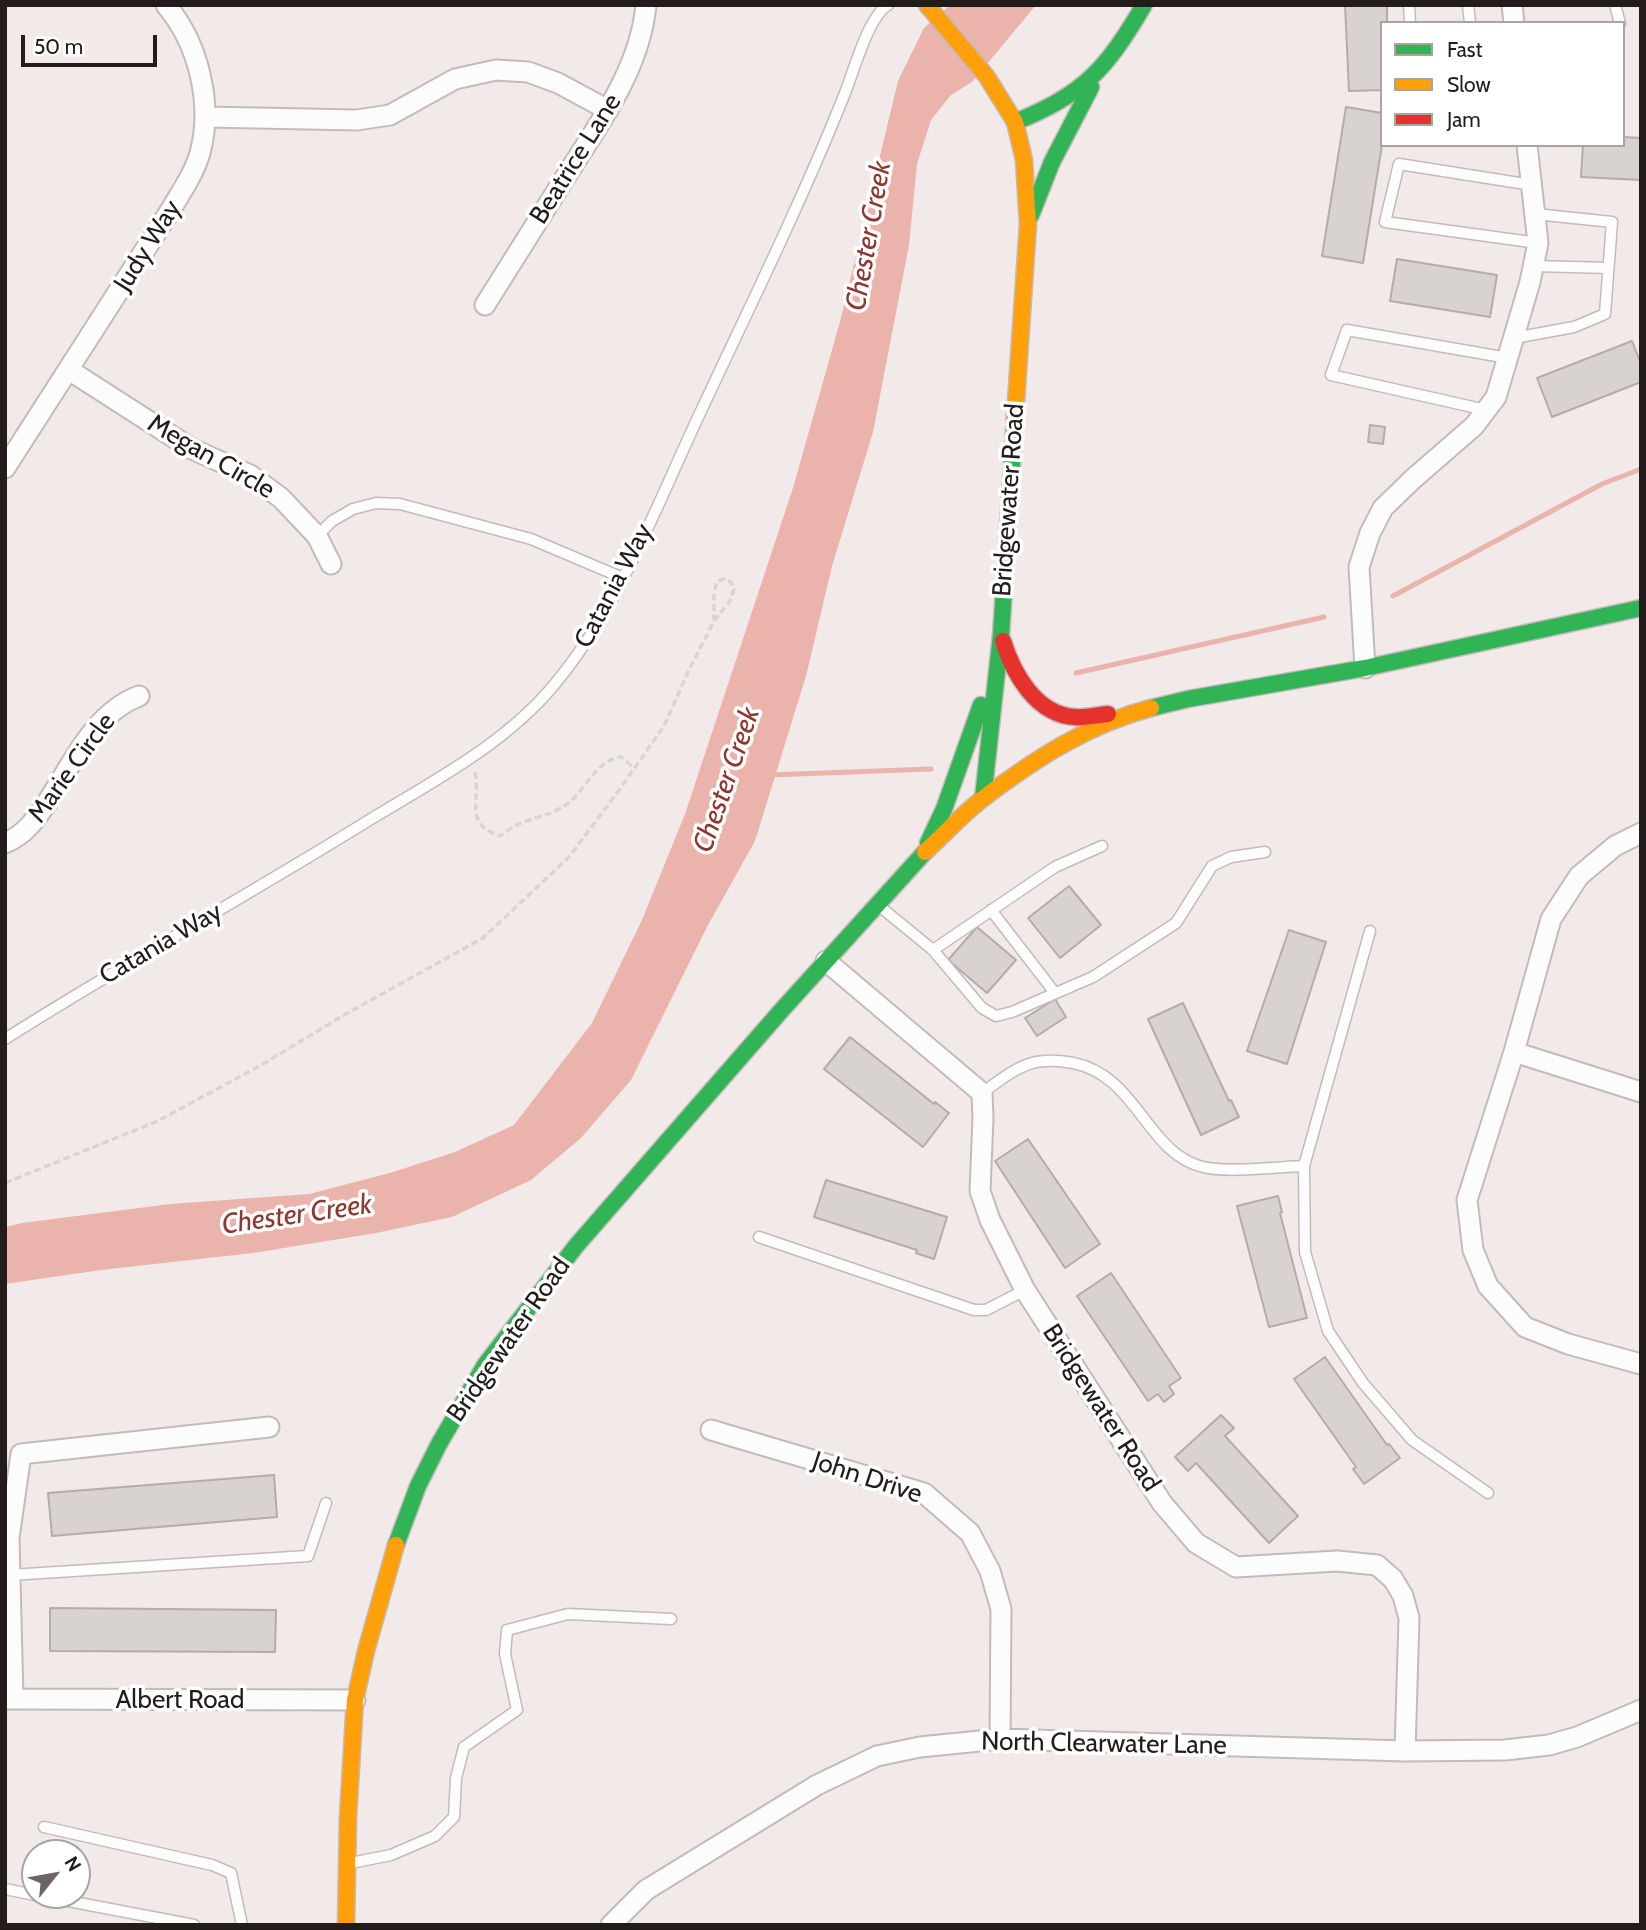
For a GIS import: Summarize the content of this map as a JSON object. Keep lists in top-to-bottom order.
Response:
{
  "streets": {
    "street": [
      "Beatrice Lane",
      "Judy Way",
      "Megan Circle",
      "Bridgewater Road",
      "Marie Circle",
      "John Drive",
      "Albert Road",
      "North Clearwater Lane"
    ],
    "lane": ["Catania Way"]
  },
  "crossings": [
    ["Judy Way", "Megan Circle"],
    ["Bridgewater Road", "Albert Road"],
    ["Bridgewater Road", "North Clearwater Lane"],
    ["John Drive", "North Clearwater Lane"]
  ],
  "water": ["Chester Creek"],
  "legend": ["Fast", "Slow", "Jam"],
  "scale_bar": "50 m",
  "north": "top right"
}
